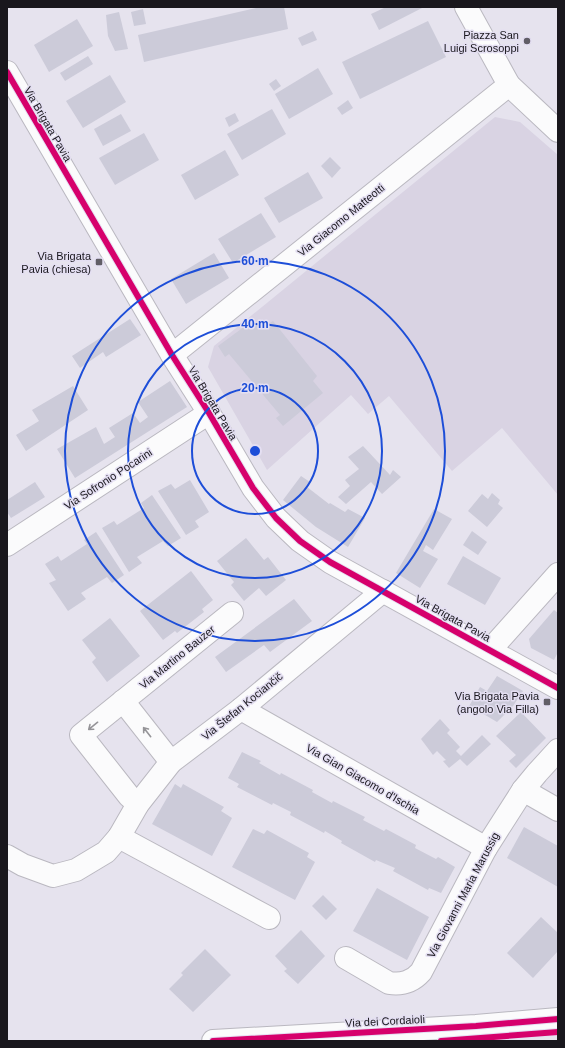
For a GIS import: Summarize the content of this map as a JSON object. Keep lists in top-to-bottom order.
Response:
{
  "streets": {
    "street": [
      "Via Brigata Pavia",
      "Via Giacomo Matteotti",
      "Via Sofronio Pocarini",
      "Via Martino Bauzer",
      "Via Štefan Kociančič",
      "Via Gian Giacomo d'Ischia",
      "Via Giovanni Maria Marussig",
      "Via dei Cordaioli"
    ]
  },
  "crossings": [
    ["Via Brigata Pavia", "Via Giacomo Matteotti"],
    ["Via Brigata Pavia", "Via Sofronio Pocarini"],
    ["Via Brigata Pavia", "Via Štefan Kociančič"],
    ["Via Martino Bauzer", "Via Štefan Kociančič"],
    ["Via Štefan Kociančič", "Via Gian Giacomo d'Ischia"],
    ["Via Gian Giacomo d'Ischia", "Via Giovanni Maria Marussig"]
  ],
  "places": {
    "other": ["Piazza San Luigi Scrosoppi"],
    "transit": ["Via Brigata Pavia (chiesa)", "Via Brigata Pavia (angolo Via Filla)"]
  },
  "rings": ["60 m", "40 m", "20 m"]
}
